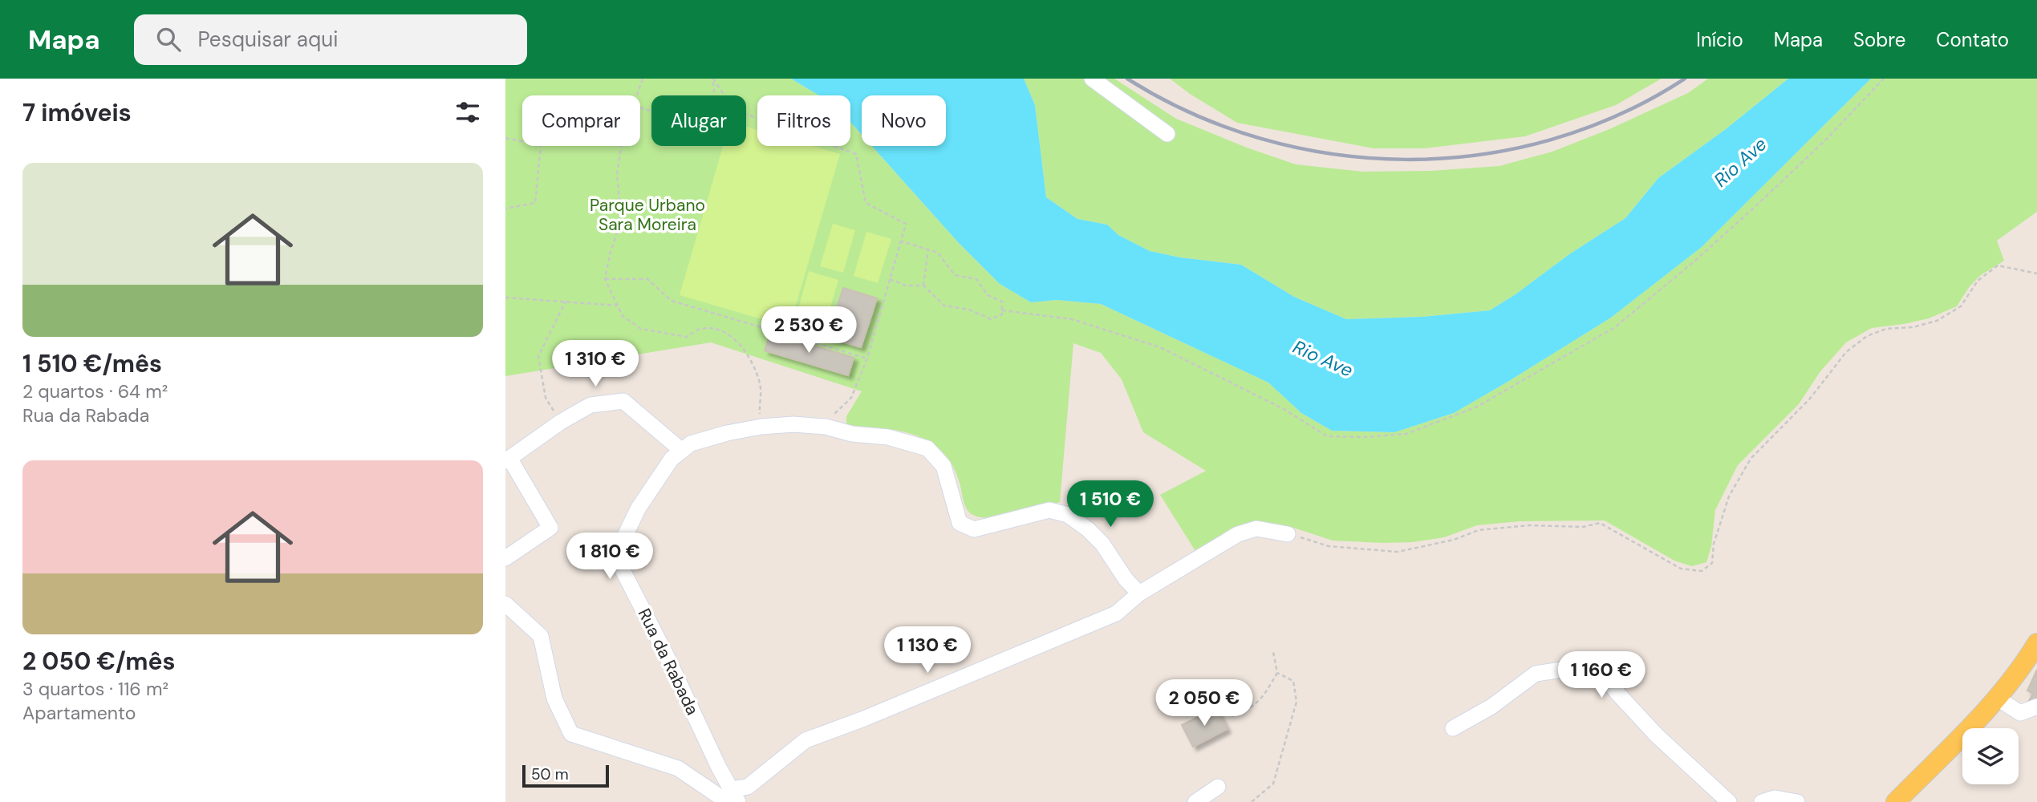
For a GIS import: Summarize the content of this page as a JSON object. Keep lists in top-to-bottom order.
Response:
{
  "streets": {
    "street": ["Rua da Rabada"]
  },
  "water": ["Rio Ave"],
  "parks": ["Parque Urbano Sara Moreira"],
  "scale_bar": "50 m",
  "page": {
    "header": "Mapa",
    "search": "Pesquisar aqui",
    "nav": [
      "Início",
      "Mapa",
      "Sobre",
      "Contato"
    ],
    "heading": "7 imóveis",
    "chip": [
      "Comprar",
      "Alugar",
      "Filtros",
      "Novo"
    ],
    "list": [
      {
        "name": "1 510 €/mês",
        "note": "2 quartos · 64 m² · Rua da Rabada"
      },
      {
        "name": "2 050 €/mês",
        "note": "3 quartos · 116 m² · Apartamento"
      }
    ],
    "price": [
      "2 530 €",
      "1 310 €",
      "1 510 €",
      "1 810 €",
      "1 130 €",
      "1 160 €",
      "2 050 €"
    ],
    "scale": "50 m"
  }
}
